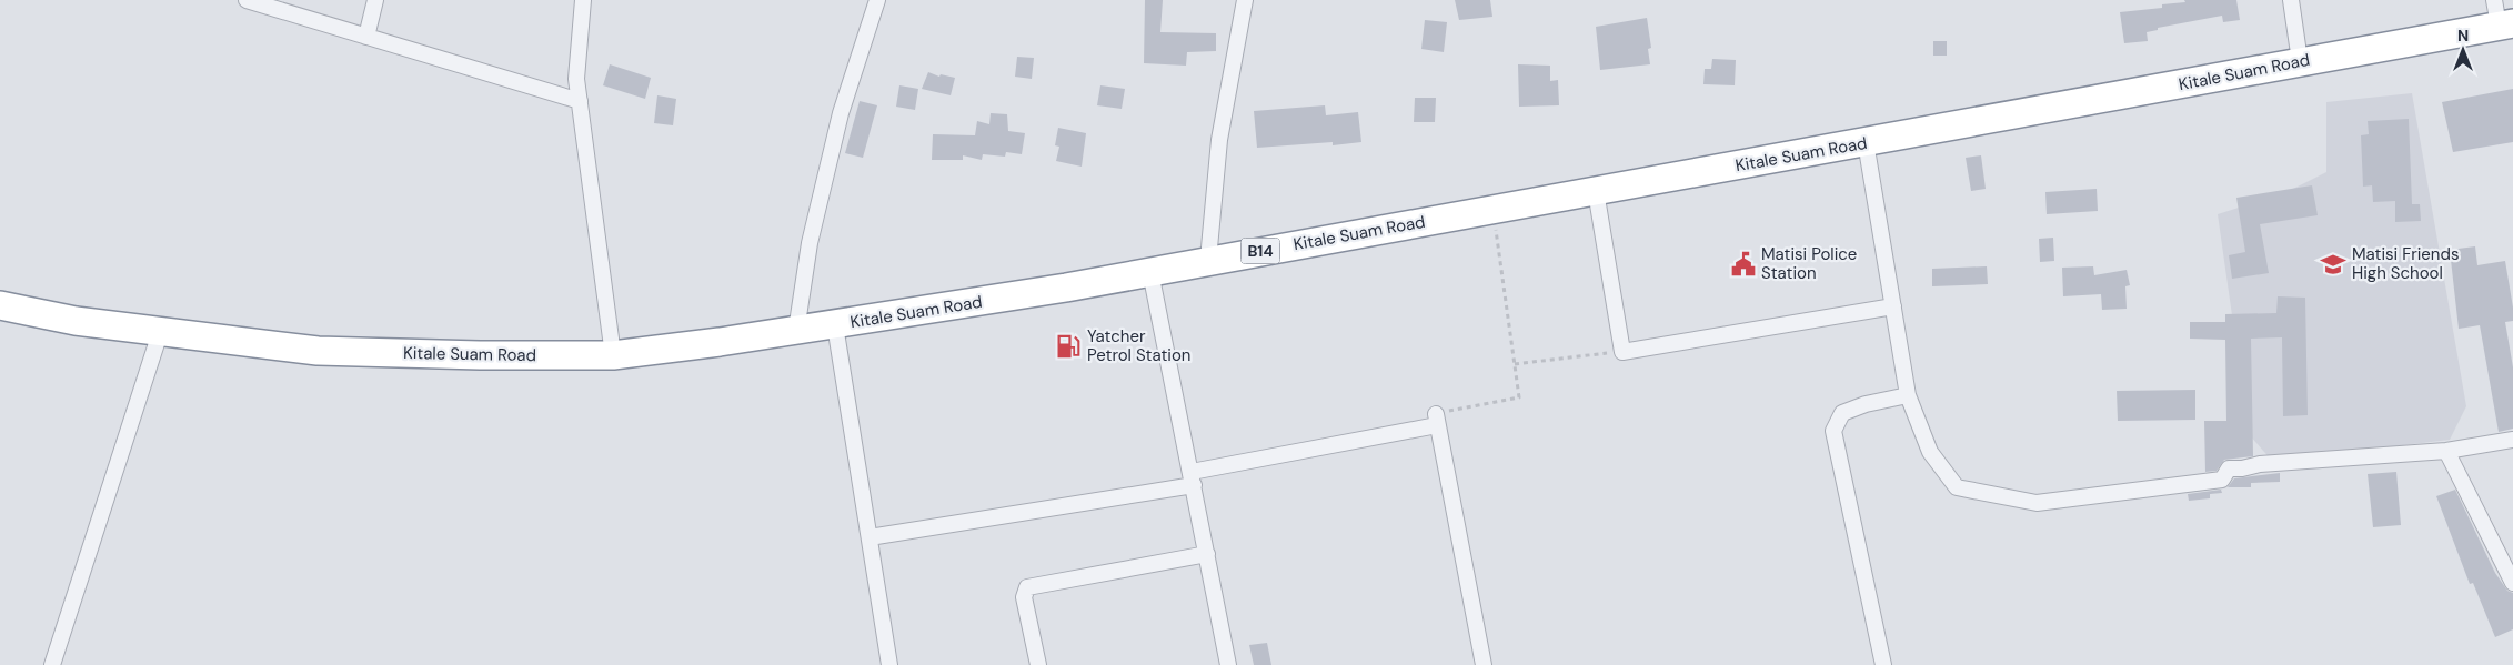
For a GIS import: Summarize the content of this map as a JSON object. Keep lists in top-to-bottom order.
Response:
{
  "streets": {
    "highway": ["Kitale Suam Road", "B14"]
  },
  "places": {
    "public building": ["Matisi Police Station"],
    "school or university": ["Matisi Friends High School"],
    "fuel station": ["Yatcher Petrol Station"]
  },
  "north": "top"
}
